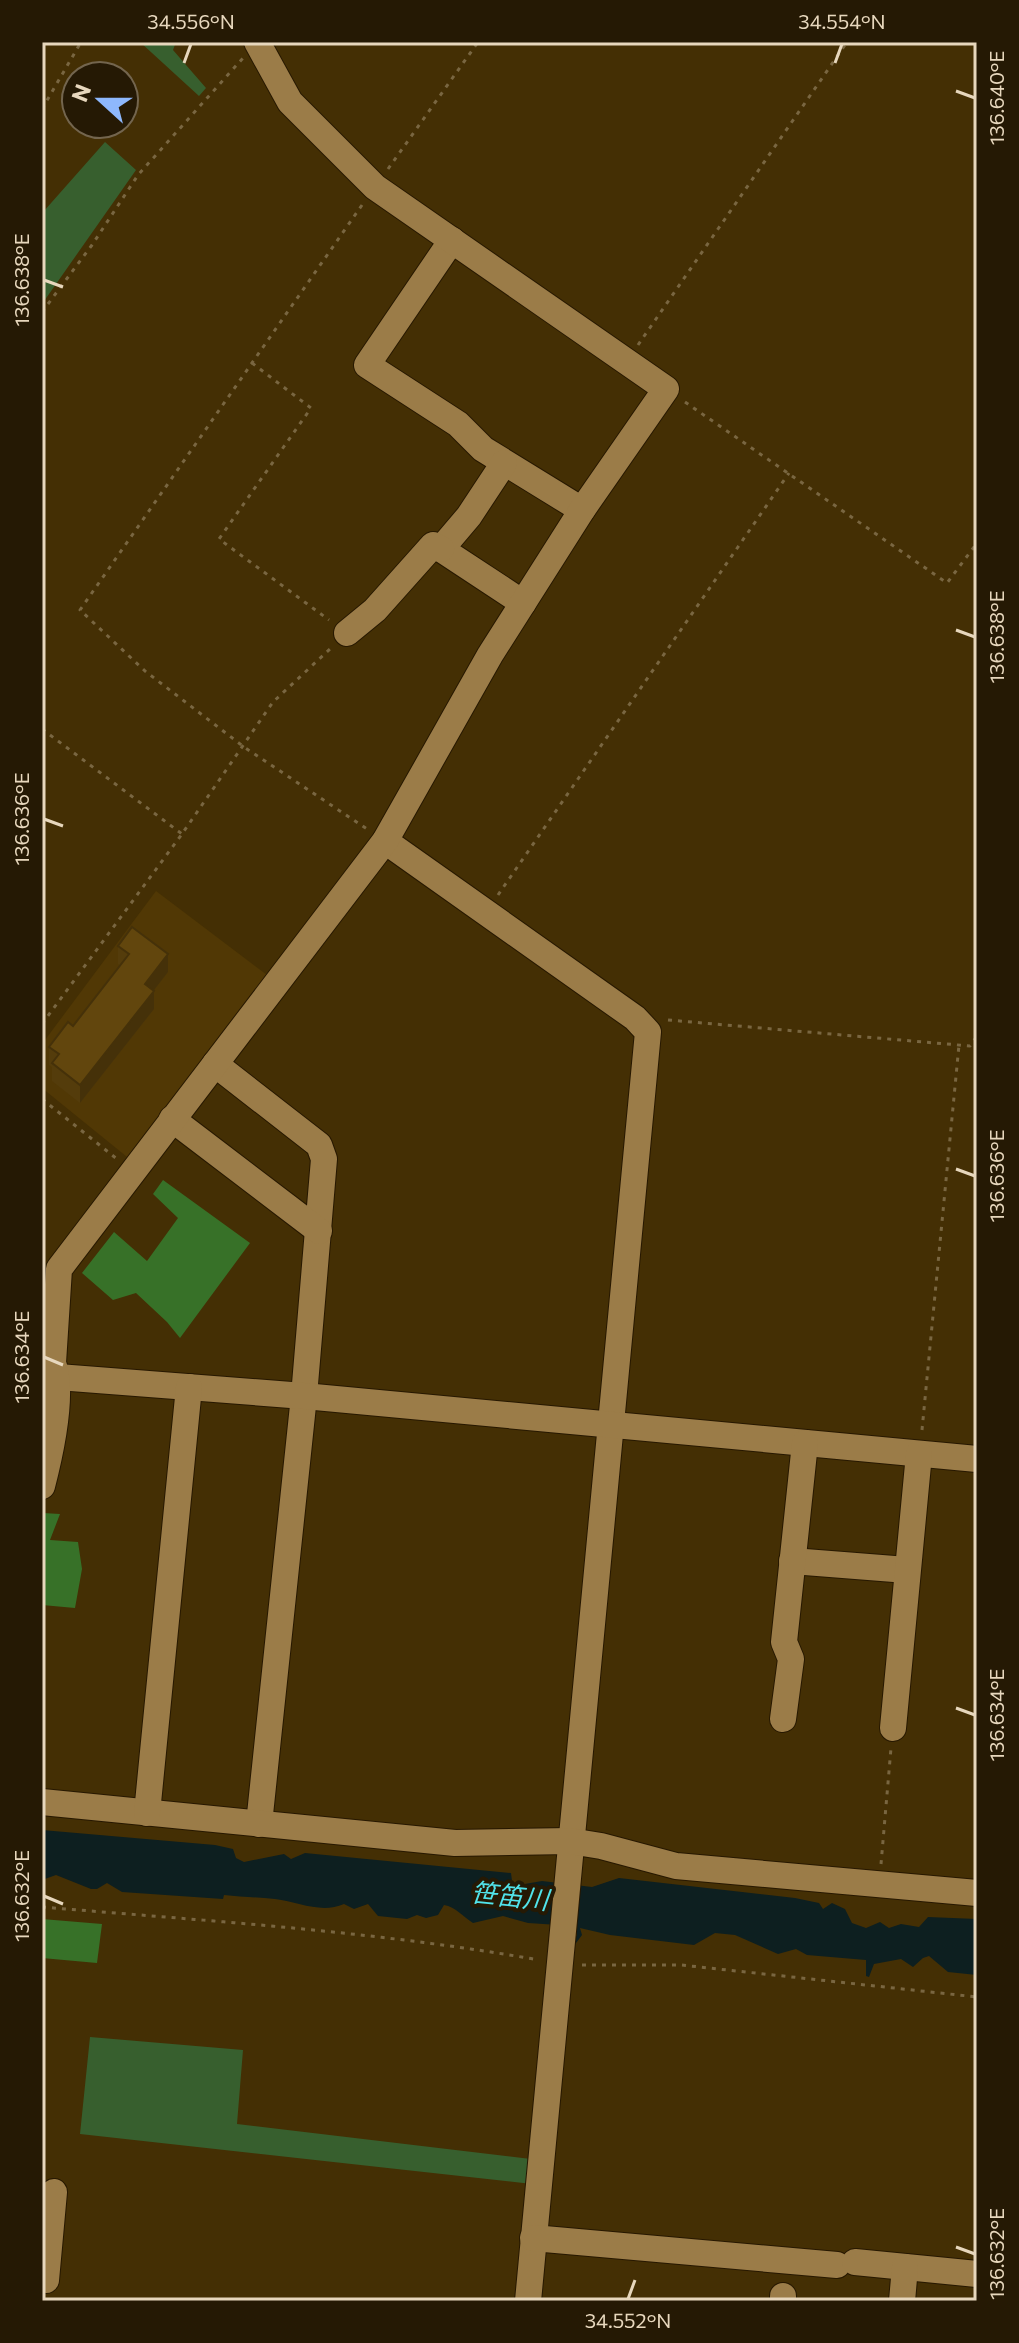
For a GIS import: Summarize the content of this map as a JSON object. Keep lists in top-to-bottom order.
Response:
{
  "water": ["笹笛川"],
  "north": "left",
  "coordinates": [
    "34.556°N",
    "34.554°N",
    "136.640°E",
    "136.638°E",
    "136.636°E",
    "136.634°E",
    "136.632°E",
    "34.552°N"
  ]
}
